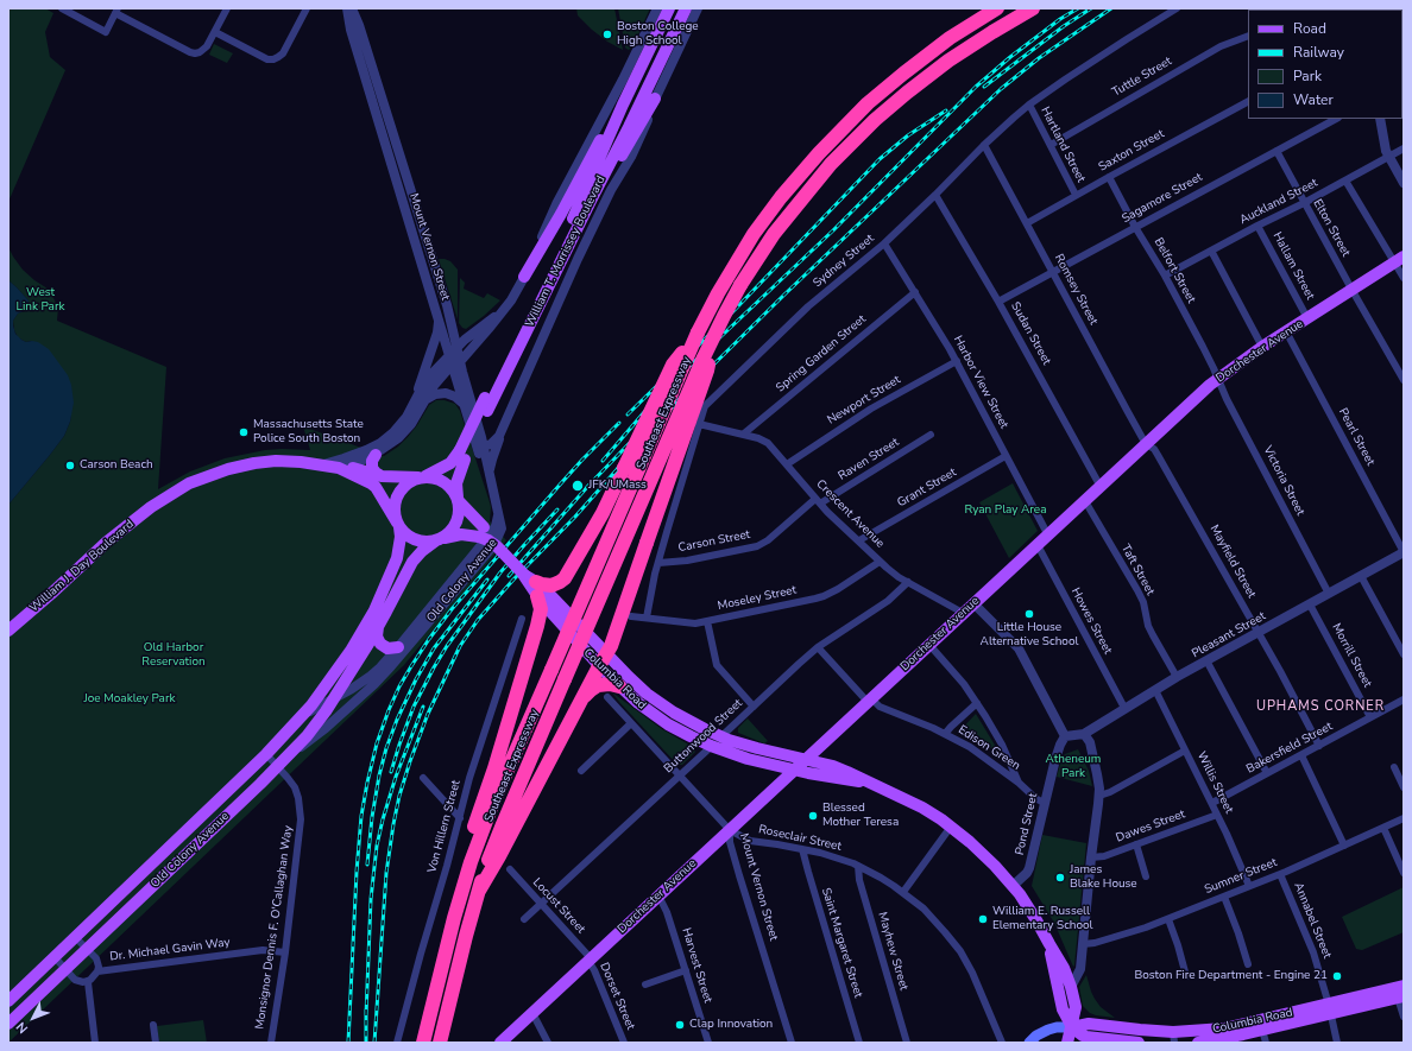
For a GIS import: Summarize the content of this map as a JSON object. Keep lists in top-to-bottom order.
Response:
{
  "streets": {
    "highway": ["Southeast Expressway"],
    "main road": [
      "William T. Morrissey Boulevard",
      "Dorchester Avenue",
      "William J. Day Boulevard",
      "Old Colony Avenue",
      "Columbia Road"
    ],
    "street": [
      "Tuttle Street",
      "Hartland Street",
      "Saxton Street",
      "Sagamore Street",
      "Auckland Street",
      "Elton Street",
      "Mount Vernon Street",
      "Sydney Street",
      "Hallam Street",
      "Belfort Street",
      "Romsey Street",
      "Sudan Street",
      "Spring Garden Street",
      "Harbor View Street",
      "Newport Street",
      "Pearl Street",
      "Raven Street",
      "Victoria Street",
      "Grant Street",
      "Crescent Avenue",
      "Carson Street",
      "Mayfield Street",
      "Taft Street",
      "Moseley Street",
      "Howes Street",
      "Pleasant Street",
      "Morrill Street",
      "Buttonwood Street",
      "Edison Green",
      "Bakersfield Street",
      "Willis Street",
      "Pond Street",
      "Von Hillern Street",
      "Dawes Street",
      "Roseclair Street",
      "Sumner Street",
      "Locust Street",
      "Annabel Street",
      "Monsignor Dennis F. O'Callaghan Way",
      "Saint Margaret Street",
      "Dr. Michael Gavin Way",
      "Mayhew Street",
      "Harvest Street",
      "Dorset Street"
    ]
  },
  "crossings": [
    ["Tuttle Street", "Hartland Street"],
    ["Hartland Street", "Saxton Street"],
    ["Hartland Street", "Sydney Street"],
    ["Saxton Street", "Belfort Street"],
    ["Saxton Street", "Romsey Street"],
    ["Sagamore Street", "Elton Street"],
    ["Sagamore Street", "Belfort Street"],
    ["Sagamore Street", "Romsey Street"],
    ["Sagamore Street", "Sudan Street"],
    ["Auckland Street", "Elton Street"],
    ["Auckland Street", "Hallam Street"],
    ["Auckland Street", "Belfort Street"],
    ["Elton Street", "Dorchester Avenue"],
    ["Mount Vernon Street", "William T. Morrissey Boulevard"],
    ["Mount Vernon Street", "Dorchester Avenue"],
    ["Mount Vernon Street", "William J. Day Boulevard"],
    ["Mount Vernon Street", "Old Colony Avenue"],
    ["Mount Vernon Street", "Buttonwood Street"],
    ["Mount Vernon Street", "Roseclair Street"],
    ["William T. Morrissey Boulevard", "William J. Day Boulevard"],
    ["William T. Morrissey Boulevard", "Columbia Road"],
    ["Sydney Street", "Romsey Street"],
    ["Sydney Street", "Sudan Street"],
    ["Sydney Street", "Harbor View Street"],
    ["Sydney Street", "Crescent Avenue"],
    ["Sydney Street", "Carson Street"],
    ["Sydney Street", "Moseley Street"],
    ["Hallam Street", "Dorchester Avenue"],
    ["Belfort Street", "Dorchester Avenue"],
    ["Belfort Street", "Victoria Street"],
    ["Romsey Street", "Dorchester Avenue"],
    ["Romsey Street", "Mayfield Street"],
    ["Sudan Street", "Dorchester Avenue"],
    ["Dorchester Avenue", "Harbor View Street"],
    ["Dorchester Avenue", "Pearl Street"],
    ["Dorchester Avenue", "Victoria Street"],
    ["Dorchester Avenue", "Crescent Avenue"],
    ["Dorchester Avenue", "Mayfield Street"],
    ["Dorchester Avenue", "Taft Street"],
    ["Dorchester Avenue", "Howes Street"],
    ["Dorchester Avenue", "Columbia Road"],
    ["Dorchester Avenue", "Edison Green"],
    ["Dorchester Avenue", "Roseclair Street"],
    ["Dorchester Avenue", "Locust Street"],
    ["Dorchester Avenue", "Harvest Street"],
    ["Dorchester Avenue", "Dorset Street"],
    ["Spring Garden Street", "Harbor View Street"],
    ["Spring Garden Street", "Crescent Avenue"],
    ["Harbor View Street", "Newport Street"],
    ["Harbor View Street", "Grant Street"],
    ["Newport Street", "Crescent Avenue"],
    ["Pearl Street", "Pleasant Street"],
    ["Raven Street", "Crescent Avenue"],
    ["Raven Street", "Carson Street"],
    ["Victoria Street", "Pleasant Street"],
    ["Grant Street", "Crescent Avenue"],
    ["Crescent Avenue", "Carson Street"],
    ["Crescent Avenue", "Moseley Street"],
    ["Crescent Avenue", "Buttonwood Street"],
    ["Mayfield Street", "Pleasant Street"],
    ["Mayfield Street", "Bakersfield Street"],
    ["William J. Day Boulevard", "Columbia Road"],
    ["Taft Street", "Pleasant Street"],
    ["Old Colony Avenue", "Monsignor Dennis F. O'Callaghan Way"],
    ["Howes Street", "Pleasant Street"],
    ["Pleasant Street", "Morrill Street"],
    ["Pleasant Street", "Willis Street"],
    ["Pleasant Street", "Pond Street"],
    ["Morrill Street", "Bakersfield Street"],
    ["Columbia Road", "Buttonwood Street"],
    ["Columbia Road", "Pond Street"],
    ["Columbia Road", "Annabel Street"],
    ["Buttonwood Street", "Edison Green"],
    ["Buttonwood Street", "Locust Street"],
    ["Edison Green", "Pond Street"],
    ["Bakersfield Street", "Willis Street"],
    ["Willis Street", "Dawes Street"],
    ["Willis Street", "Sumner Street"],
    ["Roseclair Street", "Saint Margaret Street"],
    ["Roseclair Street", "Mayhew Street"],
    ["Sumner Street", "Annabel Street"],
    ["Locust Street", "Dorset Street"],
    ["Monsignor Dennis F. O'Callaghan Way", "Dr. Michael Gavin Way"]
  ],
  "districts": ["UPHAMS CORNER"],
  "parks": [
    "West Link Park",
    "Ryan Play Area",
    "Old Harbor Reservation",
    "Joe Moakley Park",
    "Atheneum Park"
  ],
  "places": [
    "Boston College High School",
    "Massachusetts State Police South Boston",
    "Carson Beach",
    "JFK/UMass",
    "Little House Alternative School",
    "Blessed Mother Teresa",
    "James Blake House",
    "William E. Russell Elementary School",
    "Boston Fire Department - Engine 21",
    "Clap Innovation"
  ],
  "legend": [
    "Road",
    "Railway",
    "Park",
    "Water"
  ],
  "north": "bottom left"
}
